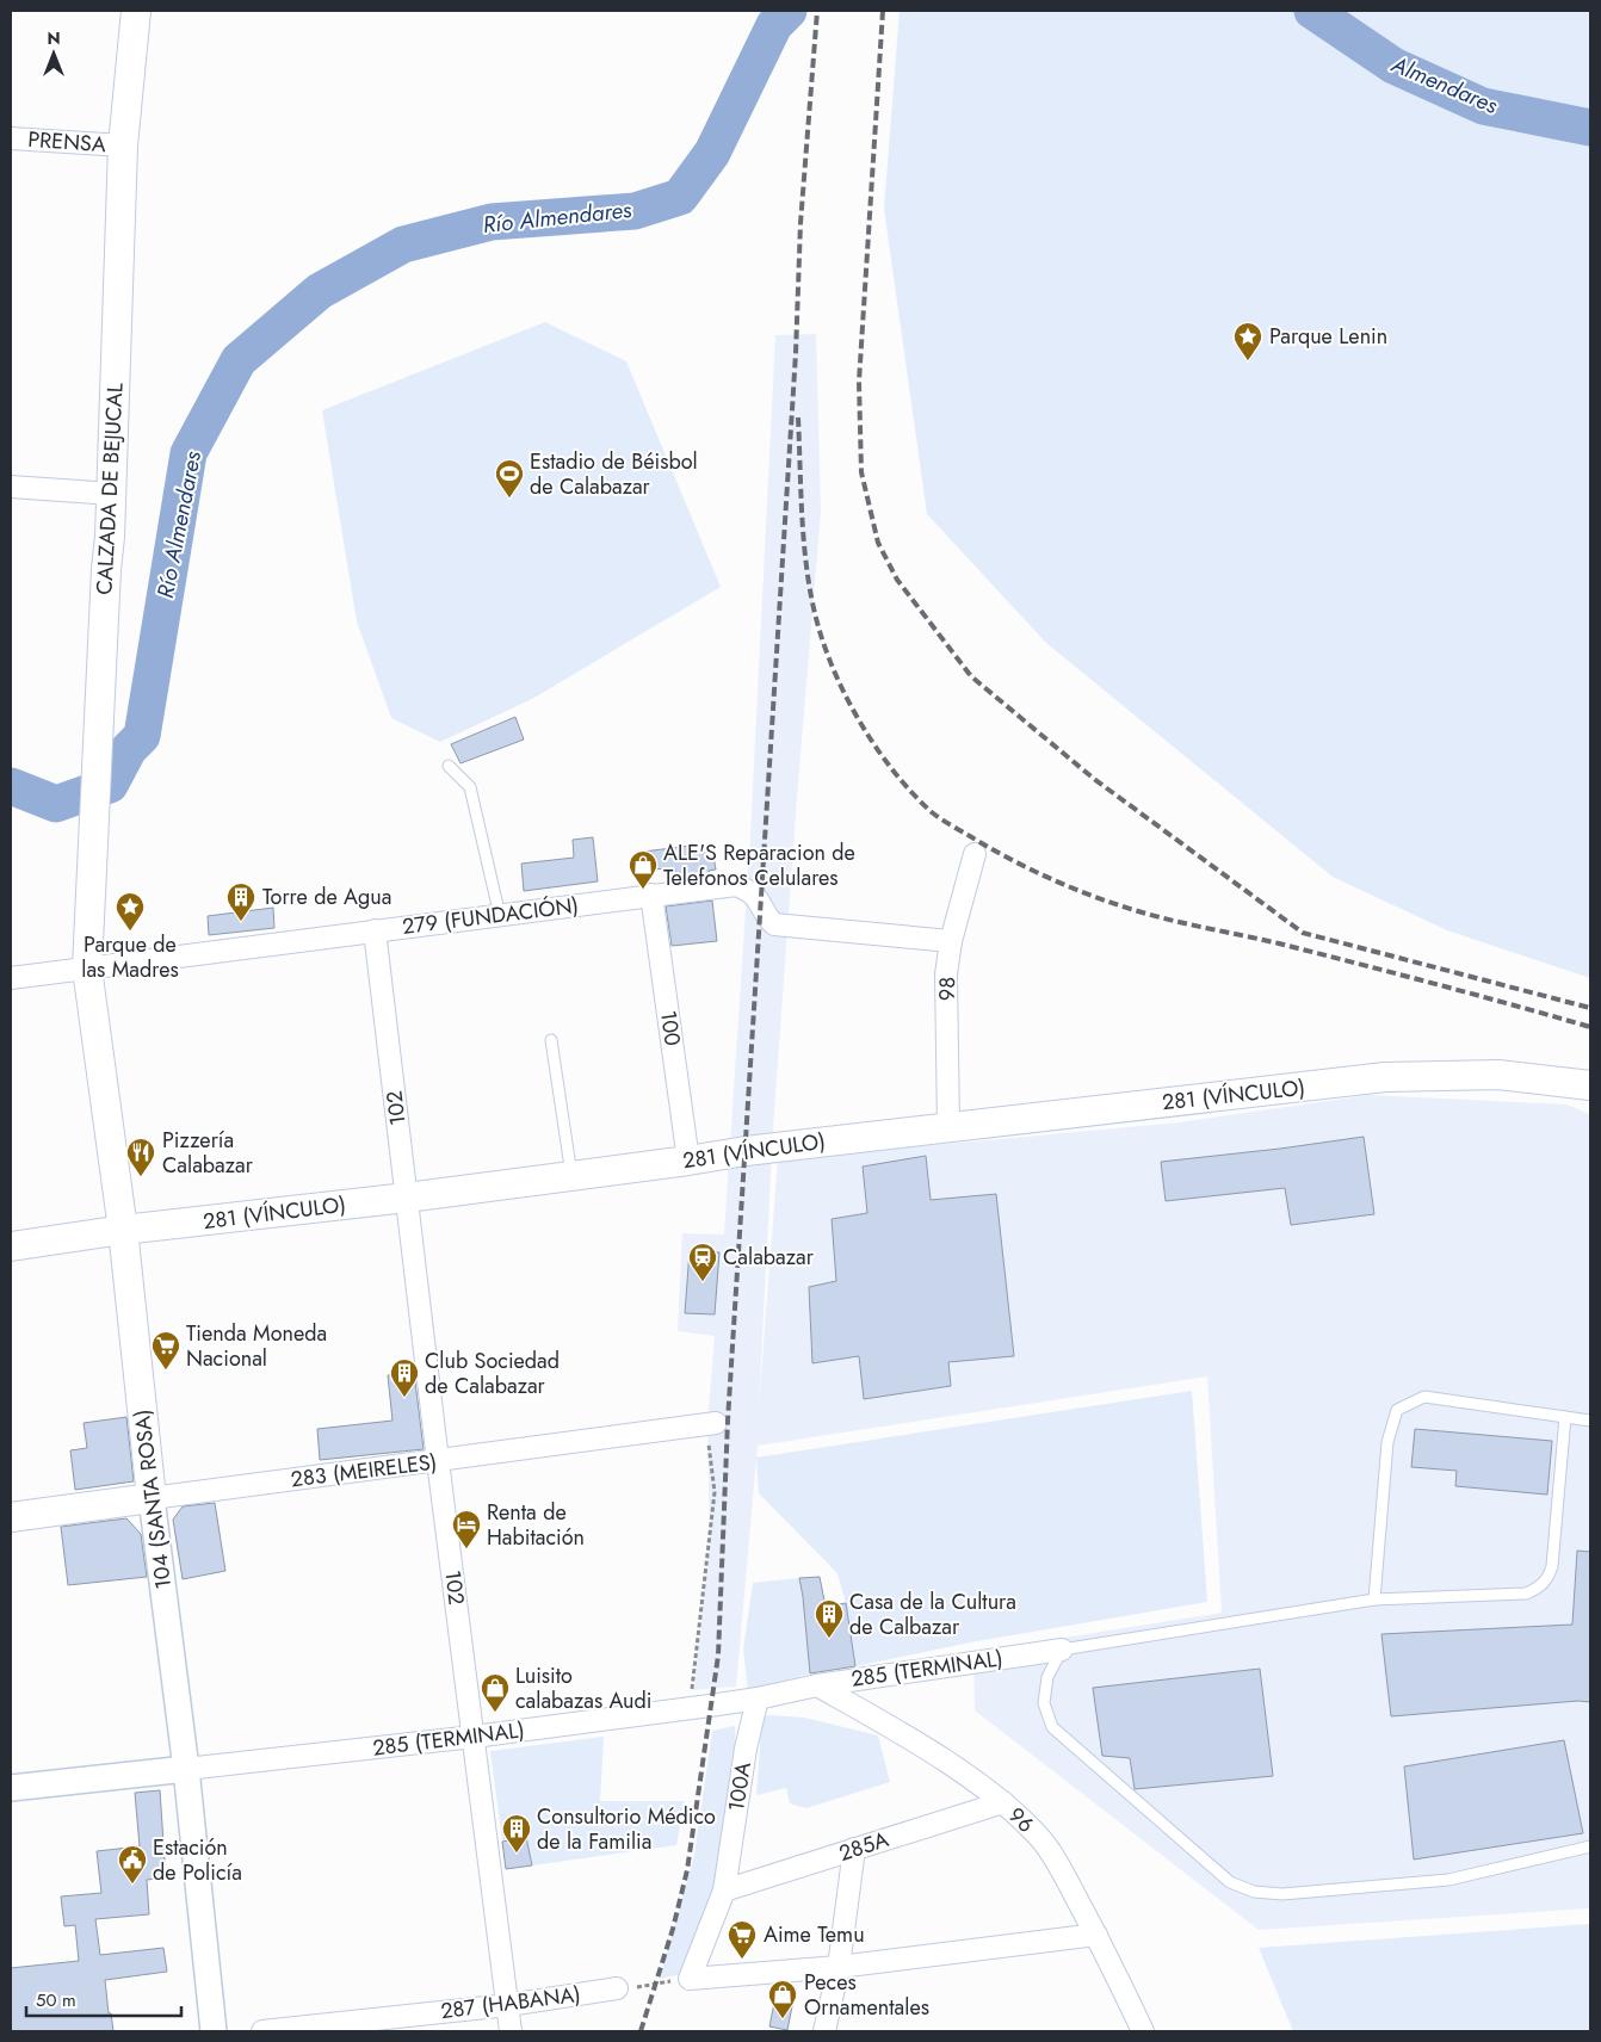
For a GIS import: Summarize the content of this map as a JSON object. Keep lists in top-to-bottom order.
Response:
{
  "streets": {
    "main road": [
      "CALZADA DE BEJUCAL",
      "281 (VÍNCULO)",
      "283 (MEIRELES)",
      "104 (SANTA ROSA)"
    ],
    "street": [
      "PRENSA",
      "279 (FUNDACIÓN)",
      "98",
      "100",
      "102",
      "285 (TERMINAL)",
      "100A",
      "96",
      "285A",
      "287 (HABANA)"
    ]
  },
  "crossings": [
    ["PRENSA", "CALZADA DE BEJUCAL"],
    ["CALZADA DE BEJUCAL", "279 (FUNDACIÓN)"],
    ["CALZADA DE BEJUCAL", "104 (SANTA ROSA)"],
    ["279 (FUNDACIÓN)", "98"],
    ["279 (FUNDACIÓN)", "100"],
    ["279 (FUNDACIÓN)", "102"],
    ["279 (FUNDACIÓN)", "104 (SANTA ROSA)"],
    ["98", "281 (VÍNCULO)"],
    ["100", "281 (VÍNCULO)"],
    ["281 (VÍNCULO)", "102"],
    ["281 (VÍNCULO)", "104 (SANTA ROSA)"],
    ["102", "283 (MEIRELES)"],
    ["102", "285 (TERMINAL)"],
    ["102", "287 (HABANA)"],
    ["283 (MEIRELES)", "104 (SANTA ROSA)"],
    ["104 (SANTA ROSA)", "285 (TERMINAL)"],
    ["285 (TERMINAL)", "100A"],
    ["285 (TERMINAL)", "96"],
    ["100A", "285A"],
    ["96", "285A"]
  ],
  "water": ["Almendares", "Río Almendares"],
  "places": {
    "place": ["Parque Lenin", "Parque de las Madres"],
    "sports": ["Estadio de Béisbol de Calabazar"],
    "shop": ["ALE'S Reparacion de Telefonos Celulares", "Luisito calabazas Audi", "Peces Ornamentales"],
    "building": [
      "Torre de Agua",
      "Club Sociedad de Calabazar",
      "Casa de la Cultura de Calbazar",
      "Consultorio Médico de la Familia"
    ],
    "restaurant": ["Pizzería Calabazar"],
    "station": ["Calabazar"],
    "supermarket": ["Tienda Moneda Nacional", "Aime Temu"],
    "hotel": ["Renta de Habitación"],
    "public building": ["Estación de Policía"]
  },
  "scale_bar": "50 m",
  "north": "top"
}
